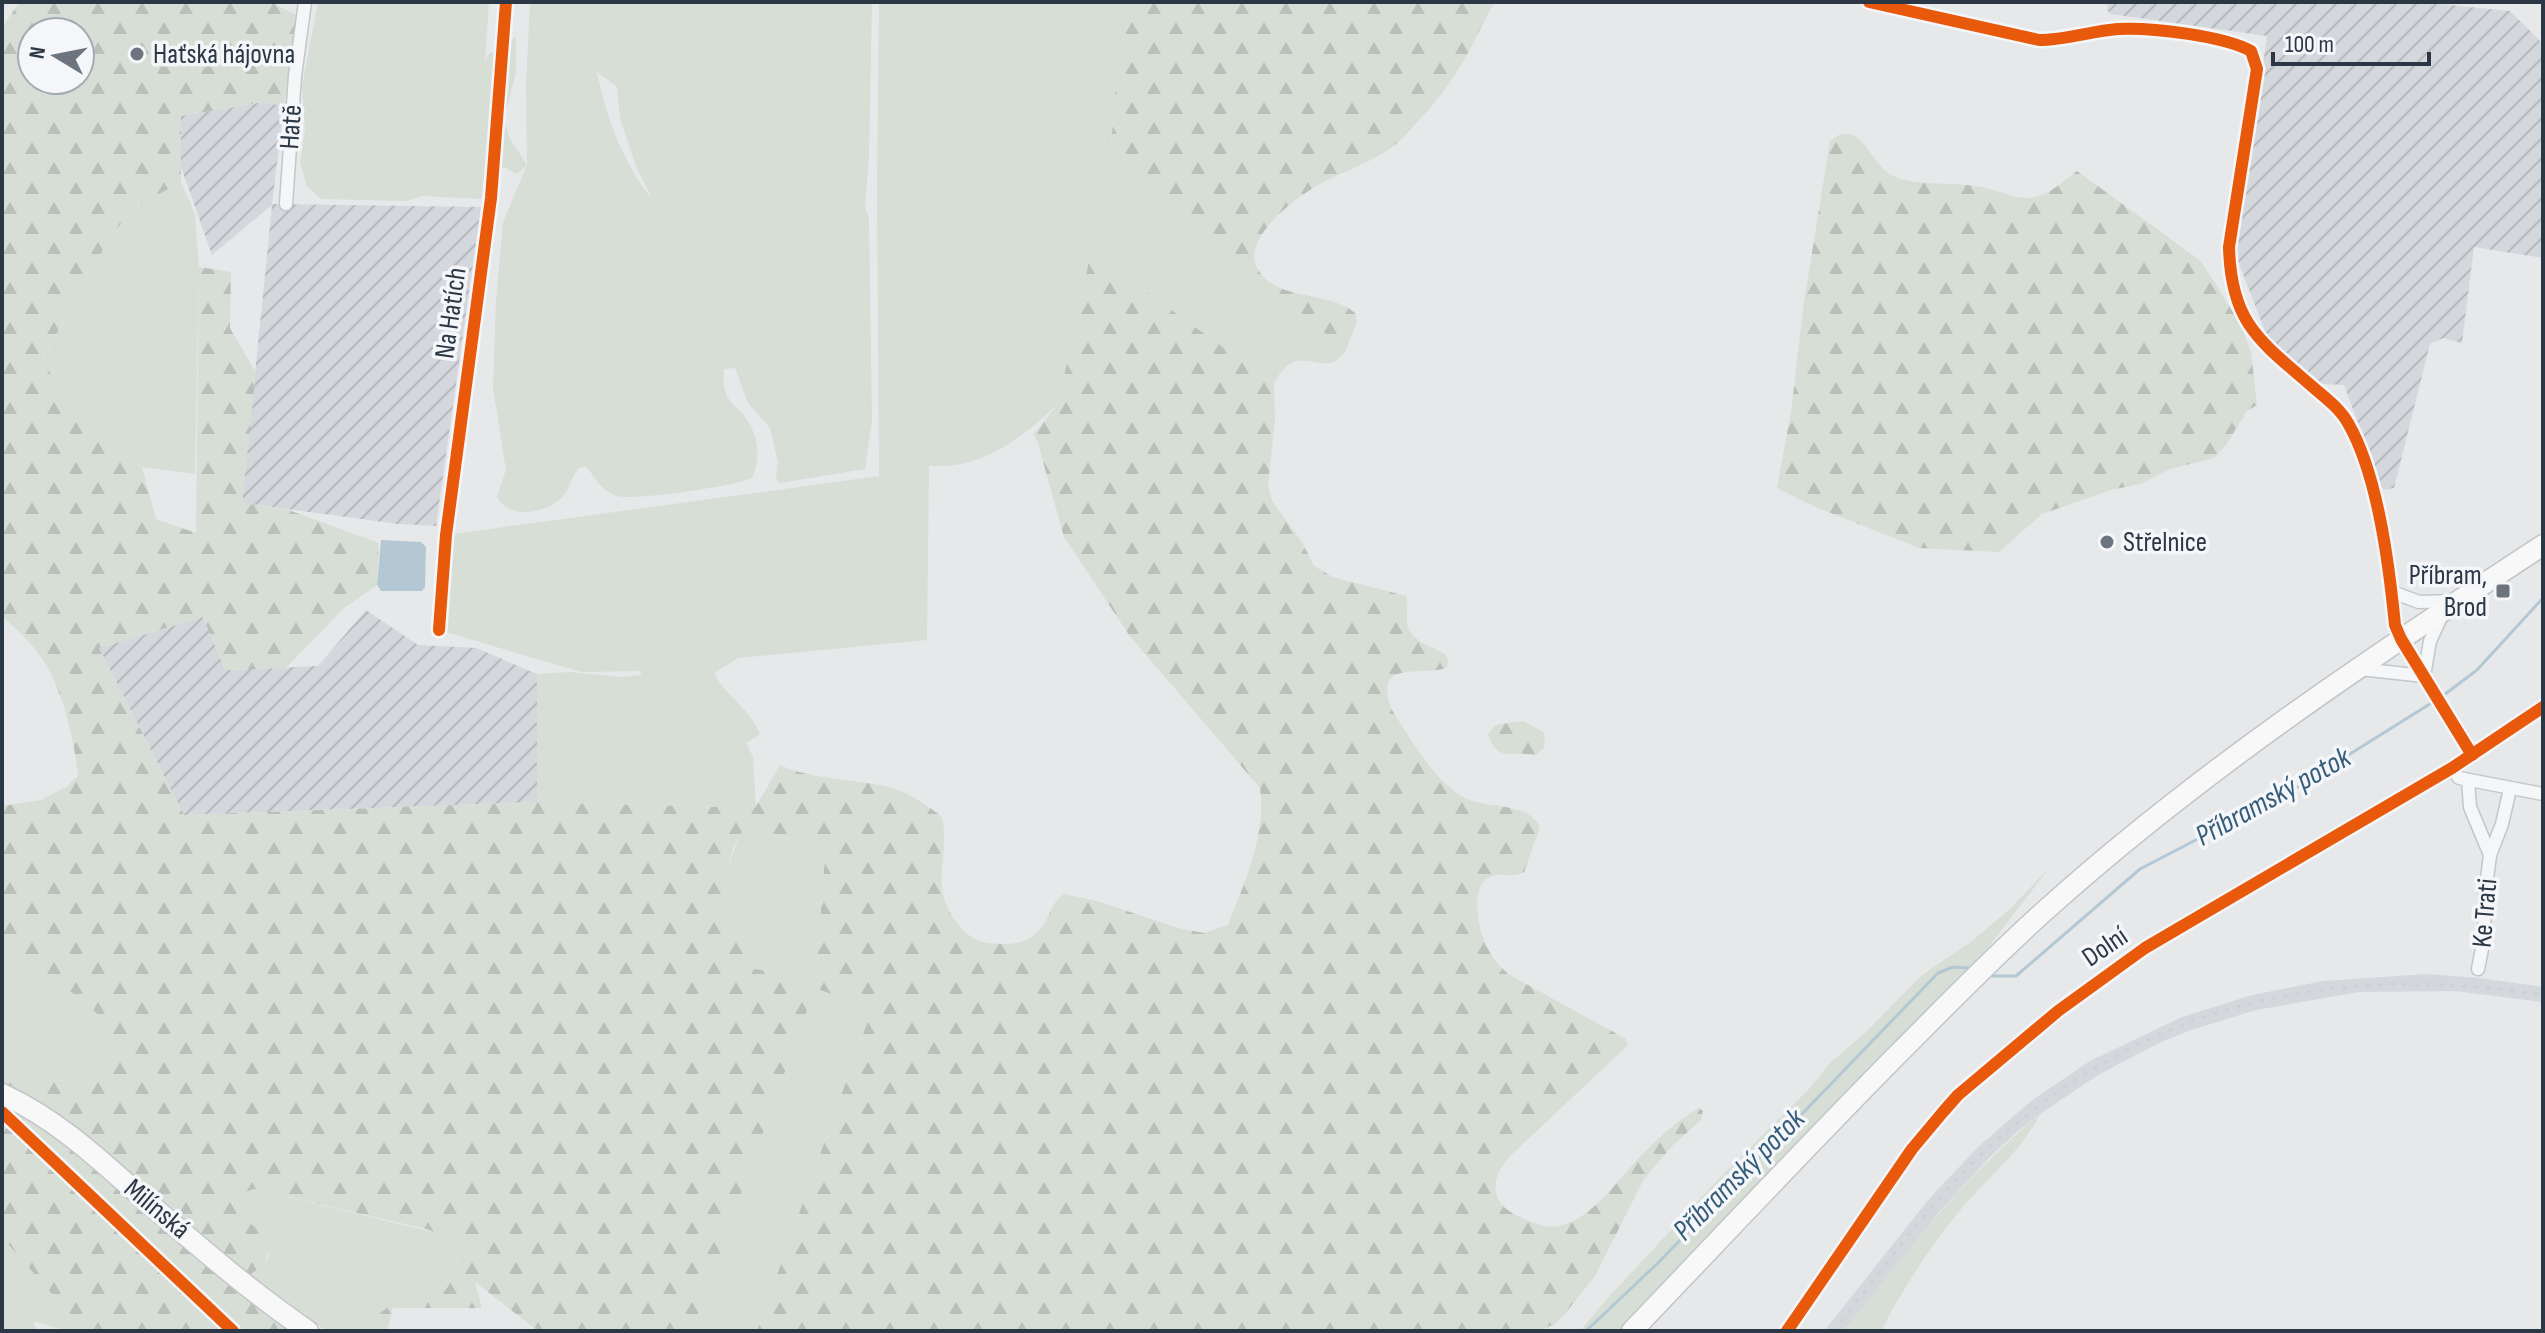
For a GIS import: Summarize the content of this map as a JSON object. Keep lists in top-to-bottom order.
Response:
{
  "streets": {
    "main road": ["Milínská"],
    "street": [
      "Hatě",
      "Na Hatích",
      "Ke Trati",
      "Dolní"
    ]
  },
  "water": ["Příbramský potok"],
  "places": {
    "other": ["Haťská hájovna", "Střelnice"],
    "transit": ["Příbram, Brod"]
  },
  "scale_bar": "100 m",
  "north": "left"
}
